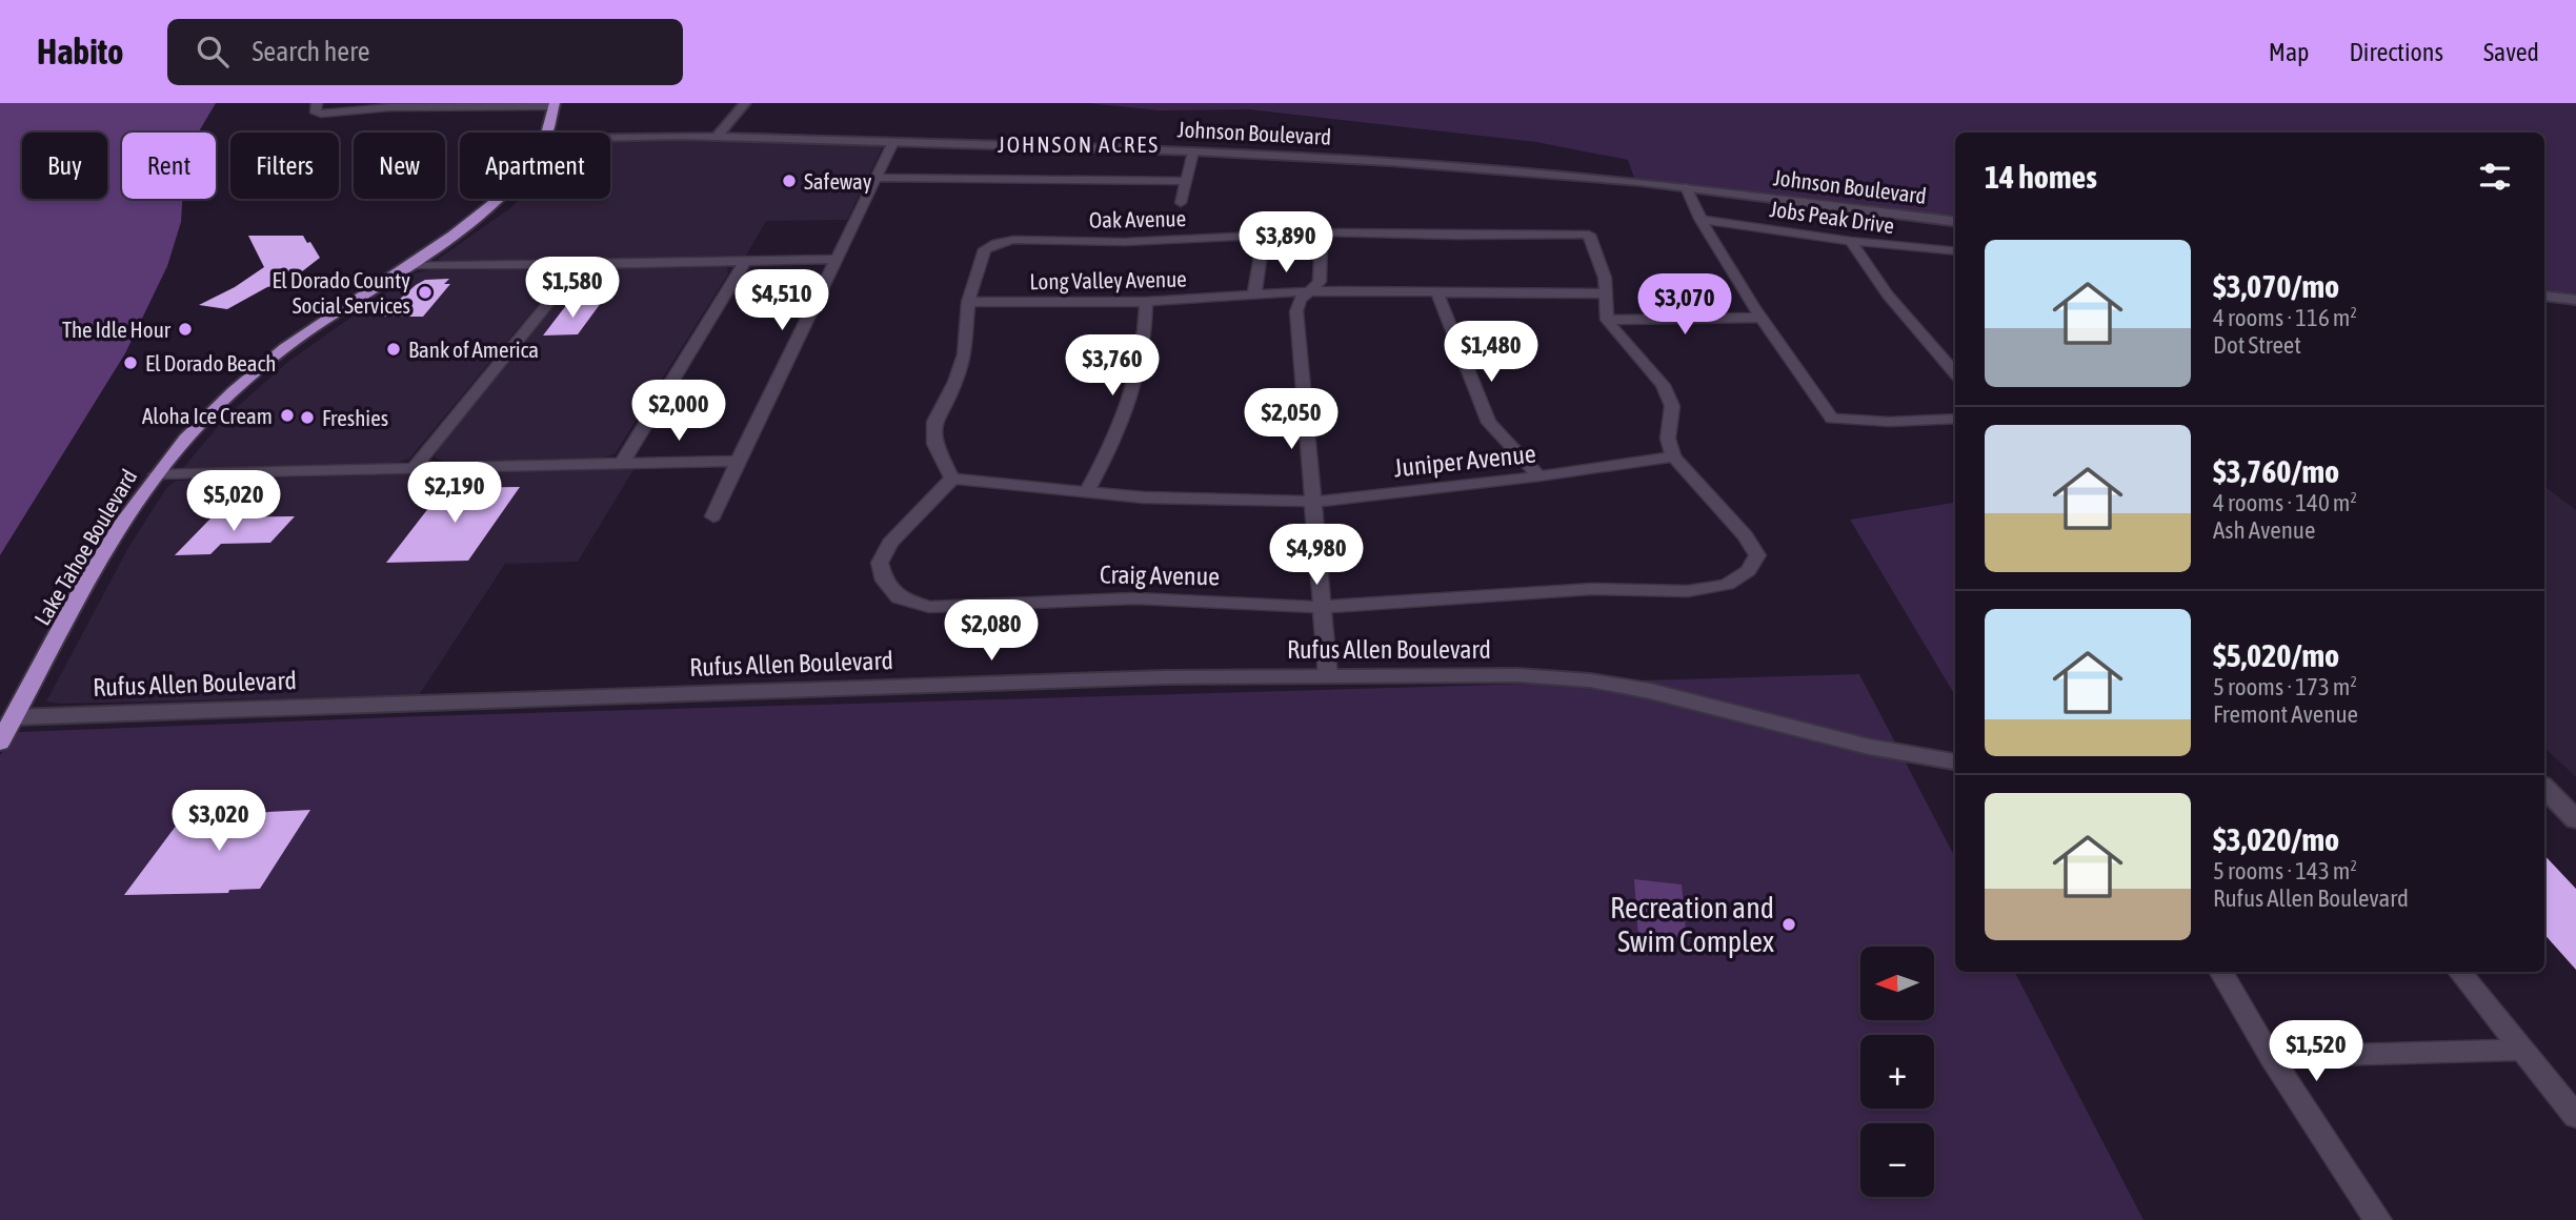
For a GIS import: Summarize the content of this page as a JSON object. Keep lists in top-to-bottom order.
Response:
{
  "streets": {
    "highway": ["Lake Tahoe Boulevard"],
    "street": [
      "Johnson Boulevard",
      "Jobs Peak Drive",
      "Oak Avenue",
      "Long Valley Avenue",
      "Juniper Avenue",
      "Craig Avenue",
      "Rufus Allen Boulevard"
    ]
  },
  "crossings": [
    ["Oak Avenue", "Long Valley Avenue"],
    ["Juniper Avenue", "Craig Avenue"],
    ["Lake Tahoe Boulevard", "Rufus Allen Boulevard"]
  ],
  "districts": ["JOHNSON ACRES"],
  "places": [
    "Safeway",
    "El Dorado County Social Services",
    "The Idle Hour",
    "Bank of America",
    "El Dorado Beach",
    "Aloha Ice Cream",
    "Freshies",
    "Recreation and Swim Complex"
  ],
  "north": "left",
  "page": {
    "header": "Habito",
    "search": "Search here",
    "nav": ["Map", "Directions", "Saved"],
    "chip": [
      "Buy",
      "Rent",
      "Filters",
      "New",
      "Apartment"
    ],
    "heading": "14 homes",
    "price": [
      "$3,890",
      "$1,580",
      "$4,510",
      "$3,070",
      "$1,480",
      "$3,760",
      "$2,000",
      "$2,050",
      "$2,190",
      "$5,020",
      "$4,980",
      "$2,080",
      "$3,020",
      "$1,520"
    ],
    "list": [
      {
        "name": "$3,070/mo",
        "note": "4 rooms · 116 m² · Dot Street"
      },
      {
        "name": "$3,760/mo",
        "note": "4 rooms · 140 m² · Ash Avenue"
      },
      {
        "name": "$5,020/mo",
        "note": "5 rooms · 173 m² · Fremont Avenue"
      },
      {
        "name": "$3,020/mo",
        "note": "5 rooms · 143 m² · Rufus Allen Boulevard"
      }
    ],
    "map_buttons": ["+", "−"]
  }
}
